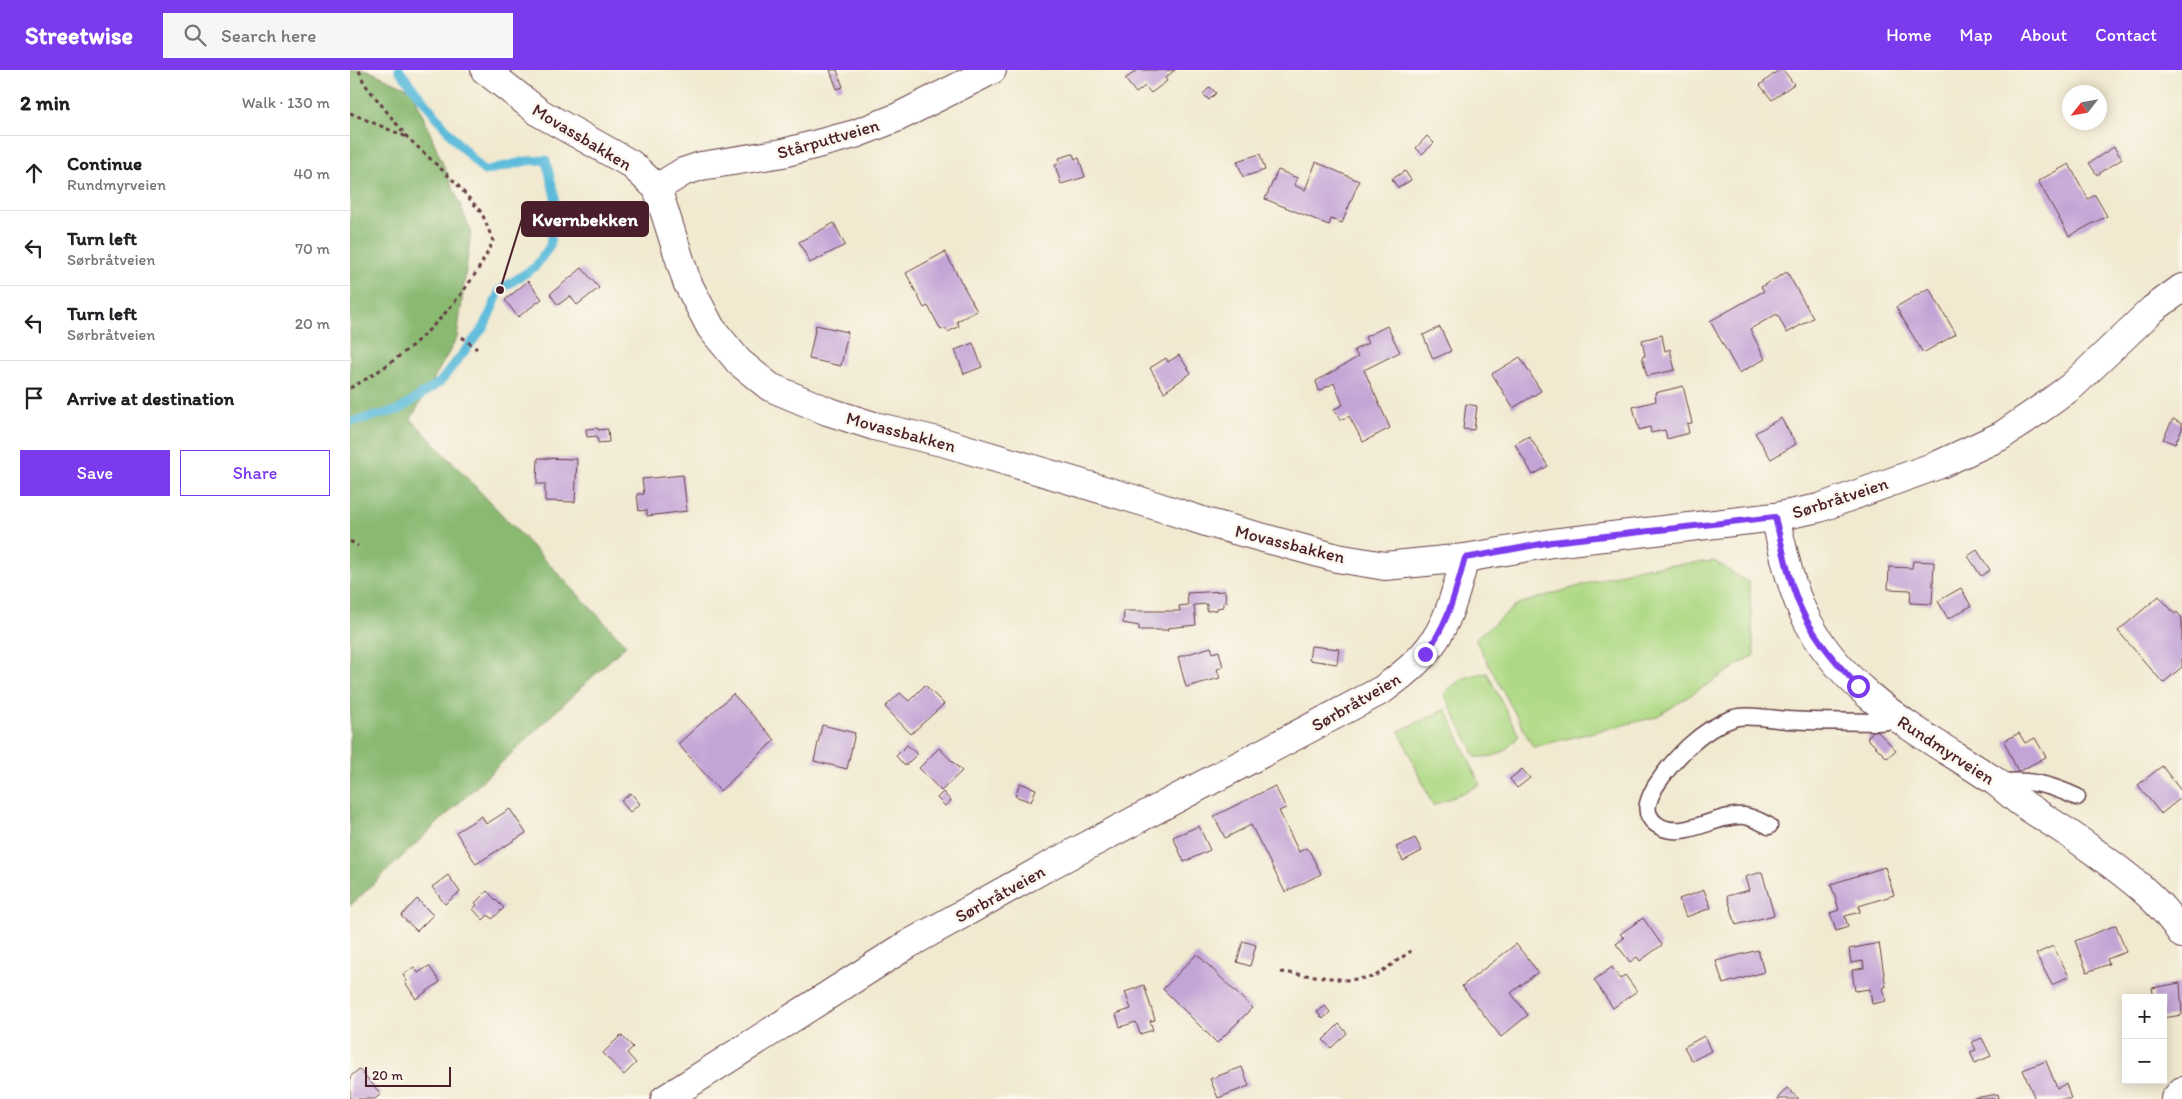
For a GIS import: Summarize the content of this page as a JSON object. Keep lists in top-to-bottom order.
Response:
{
  "streets": {
    "street": [
      "Movassbakken",
      "Stårputtveien",
      "Sørbråtveien",
      "Rundmyrveien"
    ]
  },
  "crossings": [
    ["Movassbakken", "Stårputtveien"],
    ["Movassbakken", "Sørbråtveien"],
    ["Sørbråtveien", "Rundmyrveien"]
  ],
  "places": ["Kvernbekken"],
  "scale_bar": "20 m",
  "north": "bottom left",
  "page": {
    "header": "Streetwise",
    "search": "Search here",
    "nav": [
      "Home",
      "Map",
      "About",
      "Contact"
    ],
    "heading": ["2 min", "Walk · 130 m"],
    "list": [
      ["Continue", "Rundmyrveien", "40 m"],
      ["Turn left", "Sørbråtveien", "70 m"],
      ["Turn left", "Sørbråtveien", "20 m"],
      "Arrive at destination"
    ],
    "buttons": ["Save", "Share"],
    "map_buttons": ["+", "−"],
    "scale": "20 m"
  }
}
